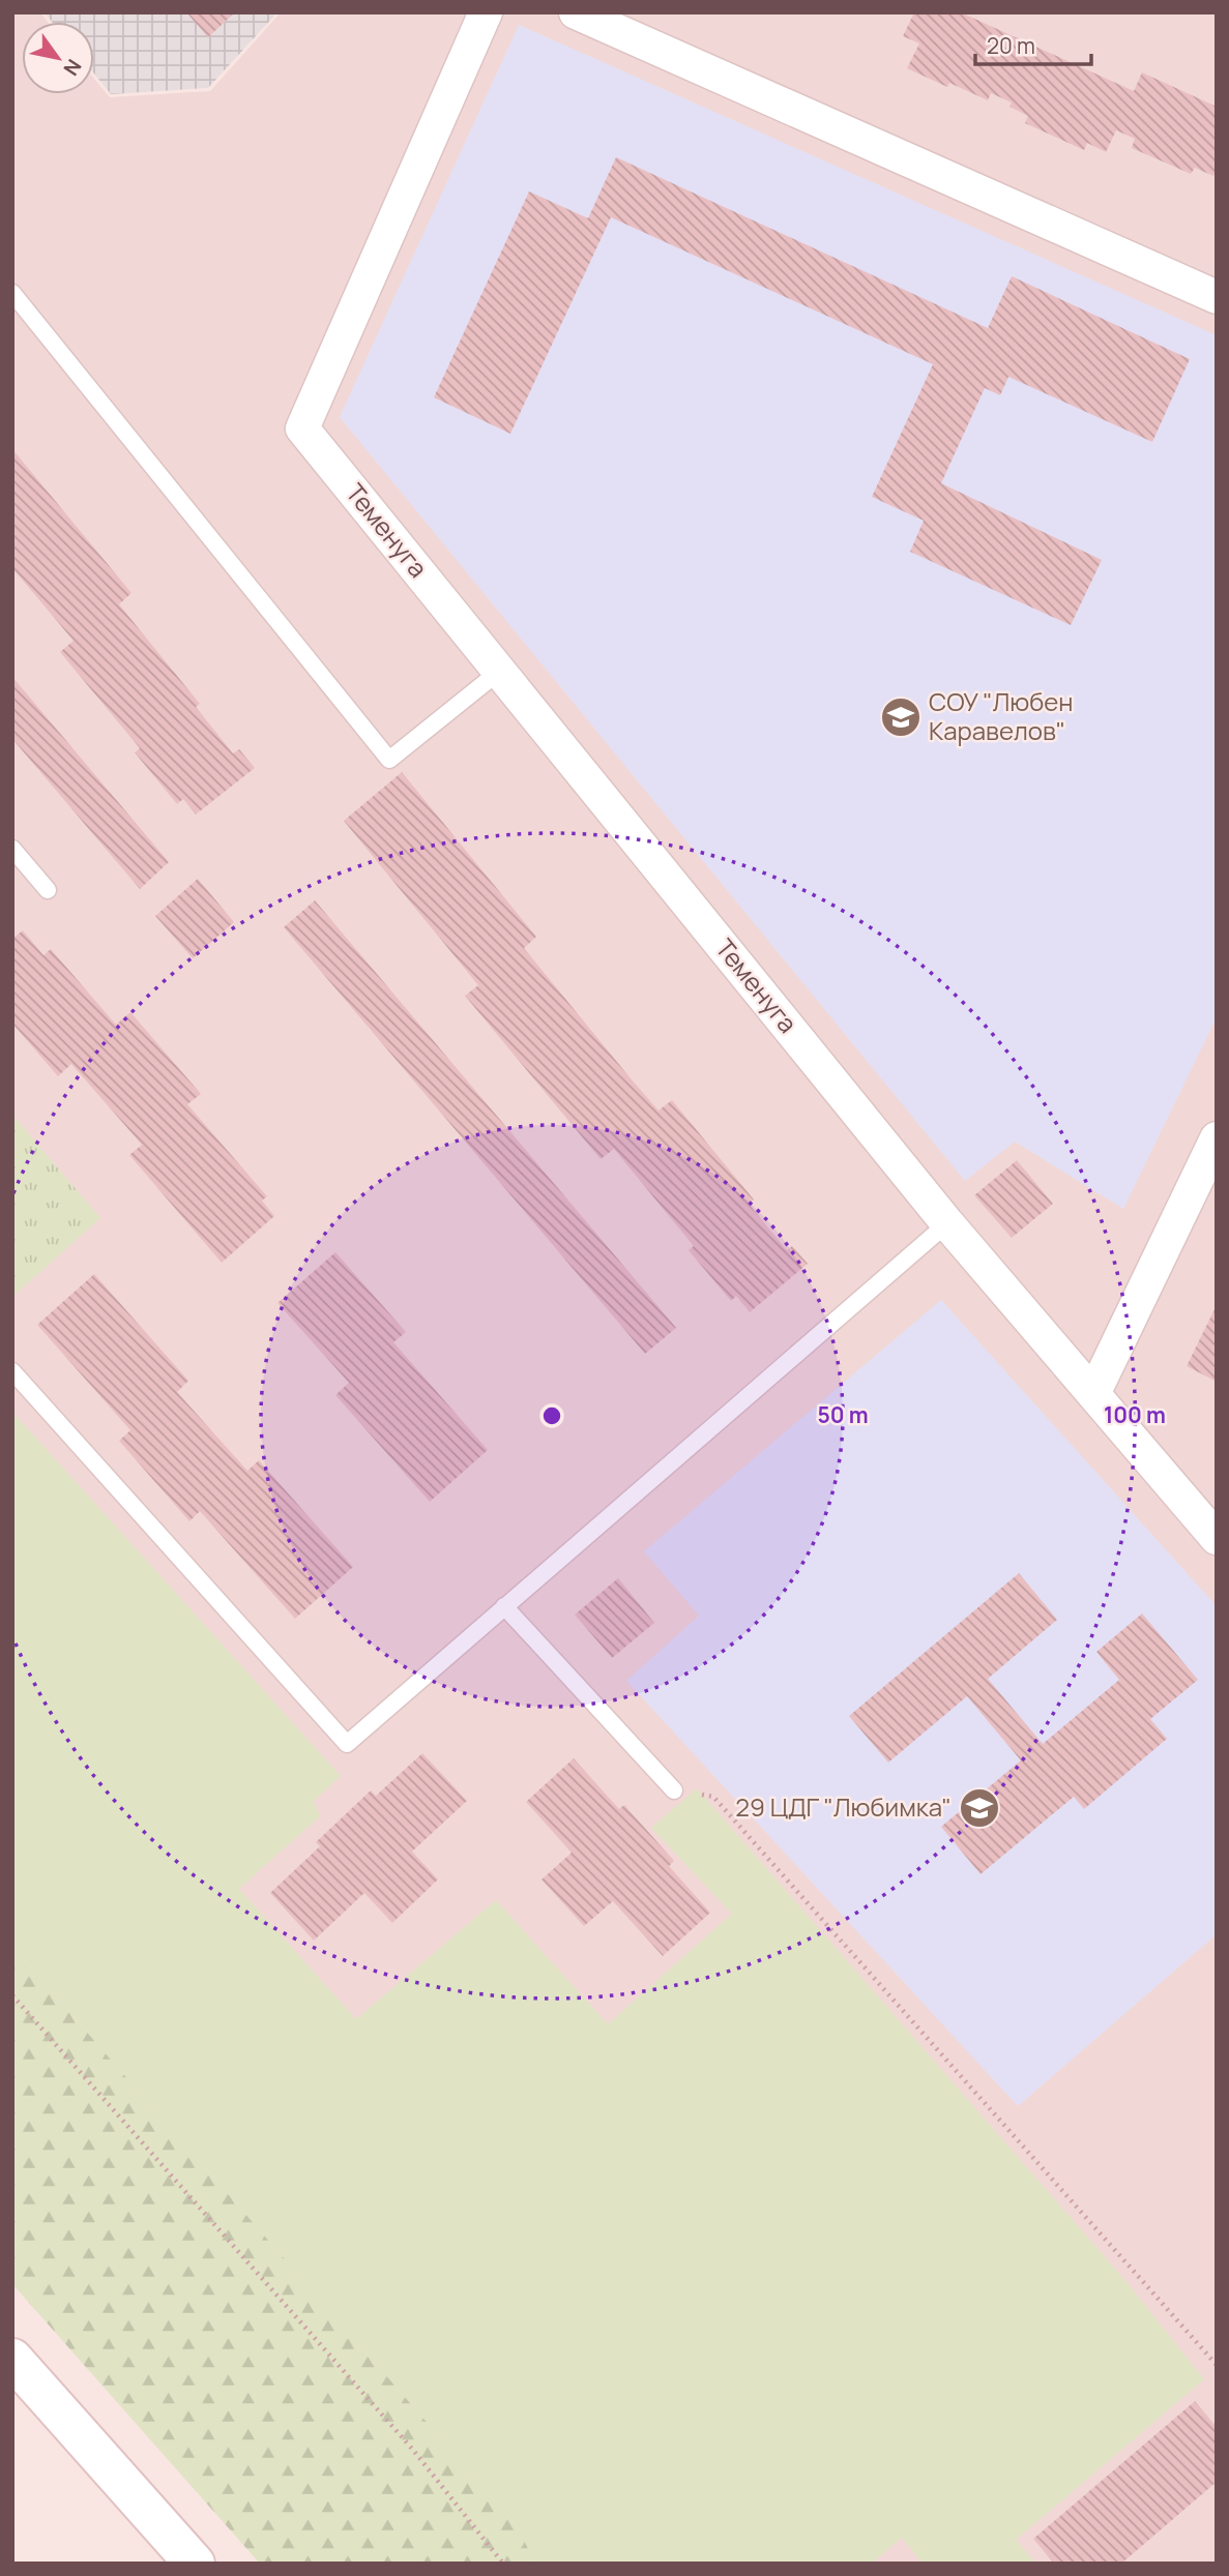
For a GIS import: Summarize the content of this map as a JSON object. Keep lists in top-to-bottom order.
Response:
{
  "streets": {
    "street": ["Теменуга"]
  },
  "places": {
    "school or university": ["СОУ \"Любен Каравелов\"", "29 ЦДГ \"Любимка\""]
  },
  "scale_bar": "20 m",
  "north": "bottom right",
  "rings": ["50 m", "100 m"]
}
